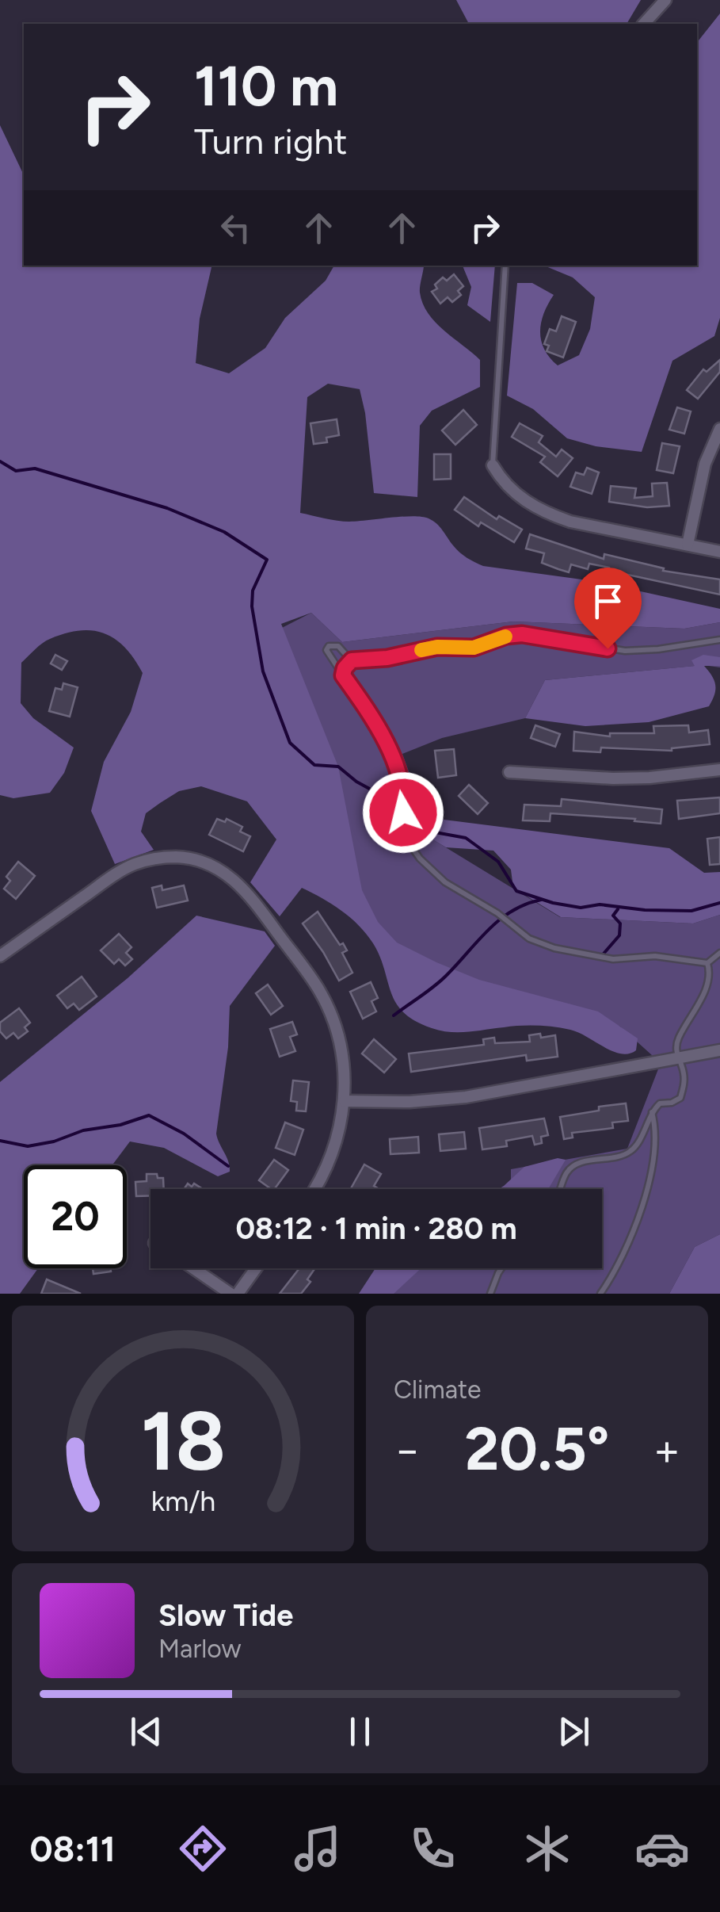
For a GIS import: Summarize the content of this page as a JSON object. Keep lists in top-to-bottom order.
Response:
{
  "page": {
    "turn": ["110 m", "Turn right"],
    "limit": "20",
    "trip": "08:12 · 1 min · 280 m",
    "tile": "Climate",
    "heat": ["−", "20.5°", "+"],
    "song": ["Slow Tide", "Marlow"],
    "tabs": "08:11",
    "gauge": ["18", "km/h"]
  }
}
